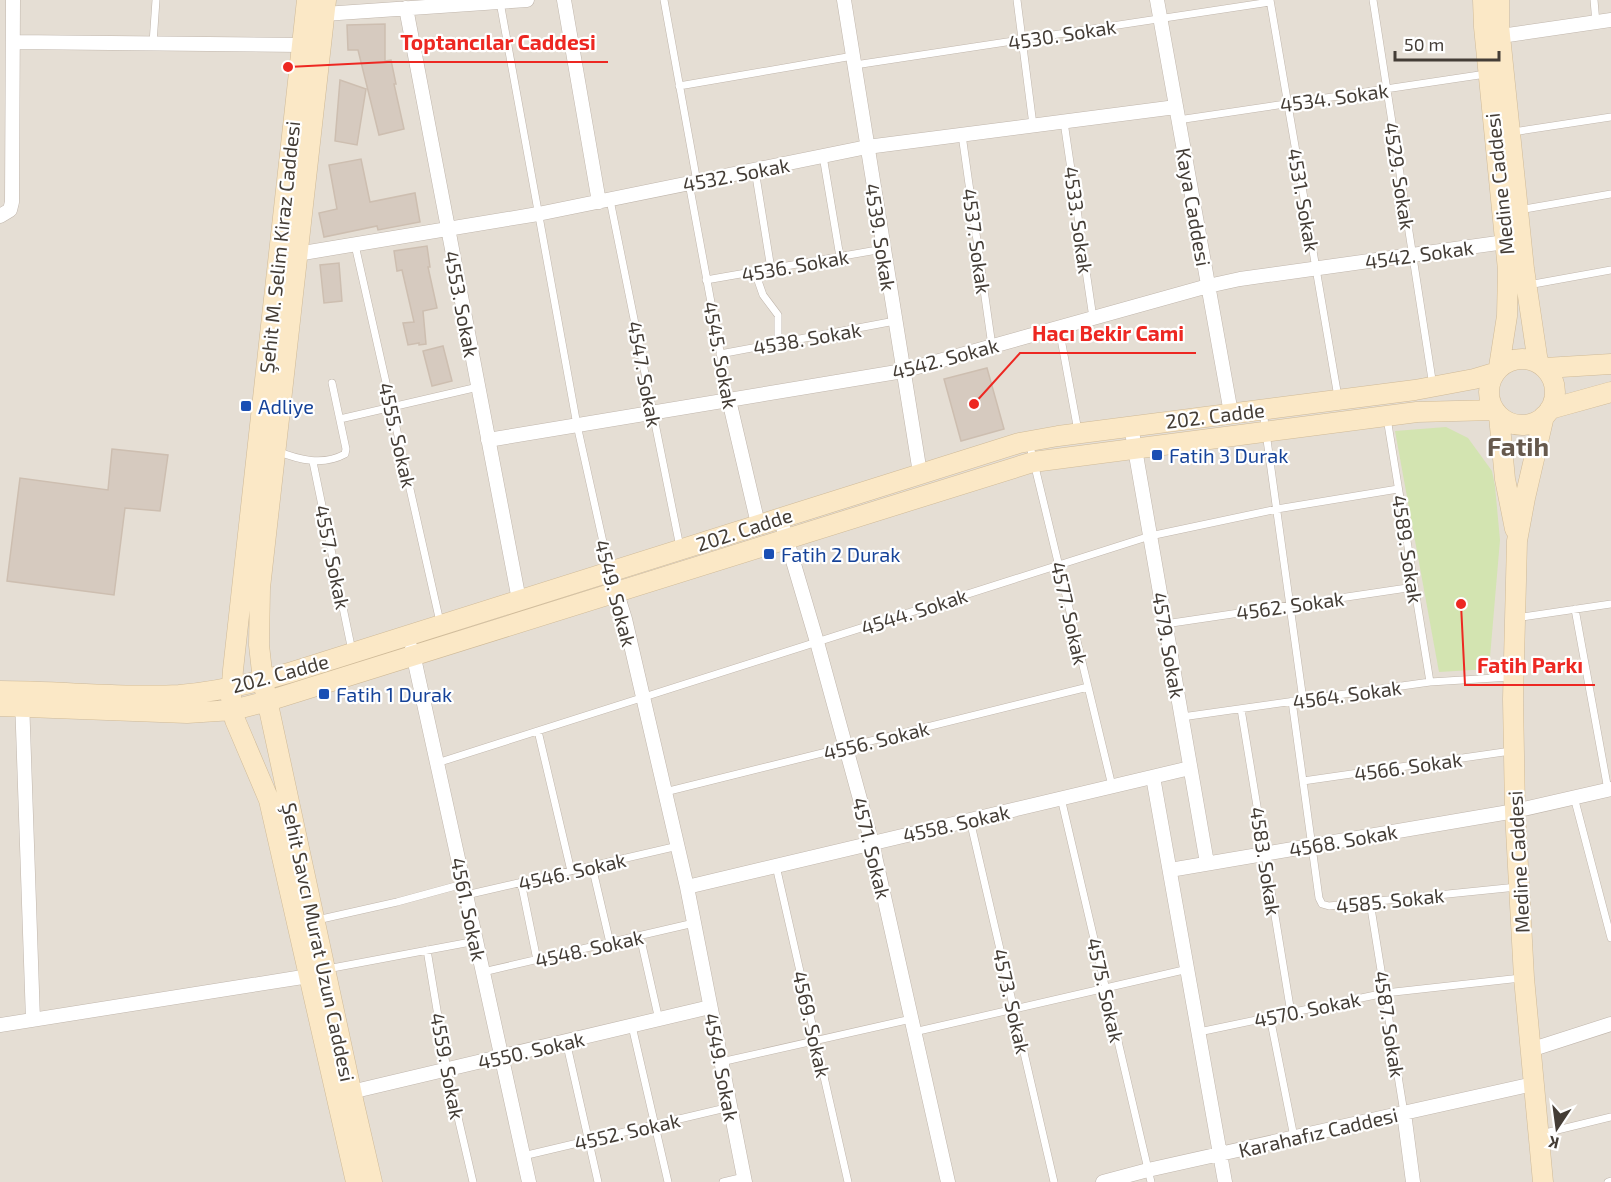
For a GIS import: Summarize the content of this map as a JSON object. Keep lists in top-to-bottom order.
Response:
{
  "streets": {
    "street": [
      "4532. Sokak",
      "Medine Caddesi",
      "Kaya Caddesi",
      "4539. Sokak",
      "Şehit M. Selim Kiraz Caddesi",
      "4542. Sokak",
      "4553. Sokak",
      "4545. Sokak",
      "4547. Sokak",
      "202. Cadde",
      "4549. Sokak",
      "4579. Sokak",
      "4558. Sokak",
      "4568. Sokak",
      "4571. Sokak",
      "4561. Sokak",
      "Şehit Savcı Murat Uzun Caddesi",
      "4587. Sokak",
      "4550. Sokak",
      "Karahafız Caddesi"
    ],
    "lane": [
      "4530. Sokak",
      "4534. Sokak",
      "4529. Sokak",
      "4531. Sokak",
      "4533. Sokak",
      "4537. Sokak",
      "4536. Sokak",
      "4538. Sokak",
      "4555. Sokak",
      "4589. Sokak",
      "4557. Sokak",
      "4562. Sokak",
      "4544. Sokak",
      "4577. Sokak",
      "4564. Sokak",
      "4556. Sokak",
      "4566. Sokak",
      "4583. Sokak",
      "4546. Sokak",
      "4585. Sokak",
      "4548. Sokak",
      "4575. Sokak",
      "4573. Sokak",
      "4570. Sokak",
      "4569. Sokak",
      "4559. Sokak",
      "4552. Sokak"
    ]
  },
  "crossings": [
    ["4530. Sokak", "4531. Sokak"],
    ["4530. Sokak", "Kaya Caddesi"],
    ["4530. Sokak", "4539. Sokak"],
    ["4530. Sokak", "4545. Sokak"],
    ["4534. Sokak", "4532. Sokak"],
    ["4534. Sokak", "4529. Sokak"],
    ["4534. Sokak", "Medine Caddesi"],
    ["4534. Sokak", "4531. Sokak"],
    ["4534. Sokak", "Kaya Caddesi"],
    ["4532. Sokak", "Kaya Caddesi"],
    ["4532. Sokak", "4533. Sokak"],
    ["4532. Sokak", "4539. Sokak"],
    ["4532. Sokak", "4537. Sokak"],
    ["4532. Sokak", "Şehit M. Selim Kiraz Caddesi"],
    ["4532. Sokak", "4553. Sokak"],
    ["4532. Sokak", "4545. Sokak"],
    ["4532. Sokak", "4547. Sokak"],
    ["4532. Sokak", "4555. Sokak"],
    ["4532. Sokak", "4549. Sokak"],
    ["4529. Sokak", "4542. Sokak"],
    ["4529. Sokak", "202. Cadde"],
    ["Medine Caddesi", "4542. Sokak"],
    ["Medine Caddesi", "202. Cadde"],
    ["Medine Caddesi", "4564. Sokak"],
    ["Medine Caddesi", "4566. Sokak"],
    ["Medine Caddesi", "4568. Sokak"],
    ["Medine Caddesi", "4585. Sokak"],
    ["Medine Caddesi", "4570. Sokak"],
    ["Medine Caddesi", "Karahafız Caddesi"],
    ["4531. Sokak", "4542. Sokak"],
    ["4531. Sokak", "202. Cadde"],
    ["Kaya Caddesi", "4542. Sokak"],
    ["Kaya Caddesi", "202. Cadde"],
    ["4533. Sokak", "4542. Sokak"],
    ["4539. Sokak", "4542. Sokak"],
    ["4539. Sokak", "4536. Sokak"],
    ["4539. Sokak", "4538. Sokak"],
    ["4539. Sokak", "202. Cadde"],
    ["4537. Sokak", "4542. Sokak"],
    ["Şehit M. Selim Kiraz Caddesi", "202. Cadde"],
    ["Şehit M. Selim Kiraz Caddesi", "Şehit Savcı Murat Uzun Caddesi"],
    ["4542. Sokak", "4553. Sokak"],
    ["4542. Sokak", "4545. Sokak"],
    ["4542. Sokak", "4547. Sokak"],
    ["4542. Sokak", "4549. Sokak"],
    ["4536. Sokak", "4545. Sokak"],
    ["4553. Sokak", "202. Cadde"],
    ["4538. Sokak", "4545. Sokak"],
    ["4545. Sokak", "202. Cadde"],
    ["4547. Sokak", "202. Cadde"],
    ["202. Cadde", "4555. Sokak"],
    ["202. Cadde", "4589. Sokak"],
    ["202. Cadde", "4557. Sokak"],
    ["202. Cadde", "4549. Sokak"],
    ["202. Cadde", "4577. Sokak"],
    ["202. Cadde", "4579. Sokak"],
    ["202. Cadde", "4571. Sokak"],
    ["202. Cadde", "4561. Sokak"],
    ["202. Cadde", "Şehit Savcı Murat Uzun Caddesi"],
    ["4589. Sokak", "4562. Sokak"],
    ["4589. Sokak", "4544. Sokak"],
    ["4589. Sokak", "4564. Sokak"],
    ["4549. Sokak", "4544. Sokak"],
    ["4549. Sokak", "4556. Sokak"],
    ["4549. Sokak", "4558. Sokak"],
    ["4549. Sokak", "4546. Sokak"],
    ["4549. Sokak", "4548. Sokak"],
    ["4549. Sokak", "4550. Sokak"],
    ["4549. Sokak", "4552. Sokak"],
    ["4562. Sokak", "4579. Sokak"],
    ["4544. Sokak", "4577. Sokak"],
    ["4544. Sokak", "4579. Sokak"],
    ["4544. Sokak", "4571. Sokak"],
    ["4544. Sokak", "4561. Sokak"],
    ["4577. Sokak", "4556. Sokak"],
    ["4577. Sokak", "4558. Sokak"],
    ["4579. Sokak", "4564. Sokak"],
    ["4579. Sokak", "4558. Sokak"],
    ["4579. Sokak", "4568. Sokak"],
    ["4564. Sokak", "4583. Sokak"],
    ["4564. Sokak", "4585. Sokak"],
    ["4556. Sokak", "4571. Sokak"],
    ["4566. Sokak", "4585. Sokak"],
    ["4558. Sokak", "4571. Sokak"],
    ["4558. Sokak", "4575. Sokak"],
    ["4558. Sokak", "4573. Sokak"],
    ["4558. Sokak", "4569. Sokak"],
    ["4568. Sokak", "4583. Sokak"],
    ["4568. Sokak", "4585. Sokak"],
    ["4583. Sokak", "4570. Sokak"],
    ["4546. Sokak", "4561. Sokak"],
    ["4546. Sokak", "Şehit Savcı Murat Uzun Caddesi"],
    ["4585. Sokak", "4587. Sokak"],
    ["4561. Sokak", "4548. Sokak"],
    ["4561. Sokak", "4550. Sokak"],
    ["4561. Sokak", "4552. Sokak"],
    ["Şehit Savcı Murat Uzun Caddesi", "4550. Sokak"],
    ["4575. Sokak", "Karahafız Caddesi"],
    ["4570. Sokak", "4587. Sokak"],
    ["4587. Sokak", "Karahafız Caddesi"],
    ["4550. Sokak", "4559. Sokak"]
  ],
  "districts": ["Fatih"],
  "places": {
    "other": ["Toptancılar Caddesi", "Hacı Bekir Cami", "Fatih Parkı"],
    "transit": [
      "Adliye",
      "Fatih 3 Durak",
      "Fatih 2 Durak",
      "Fatih 1 Durak"
    ]
  },
  "scale_bar": "50 m",
  "north": "bottom"
}
